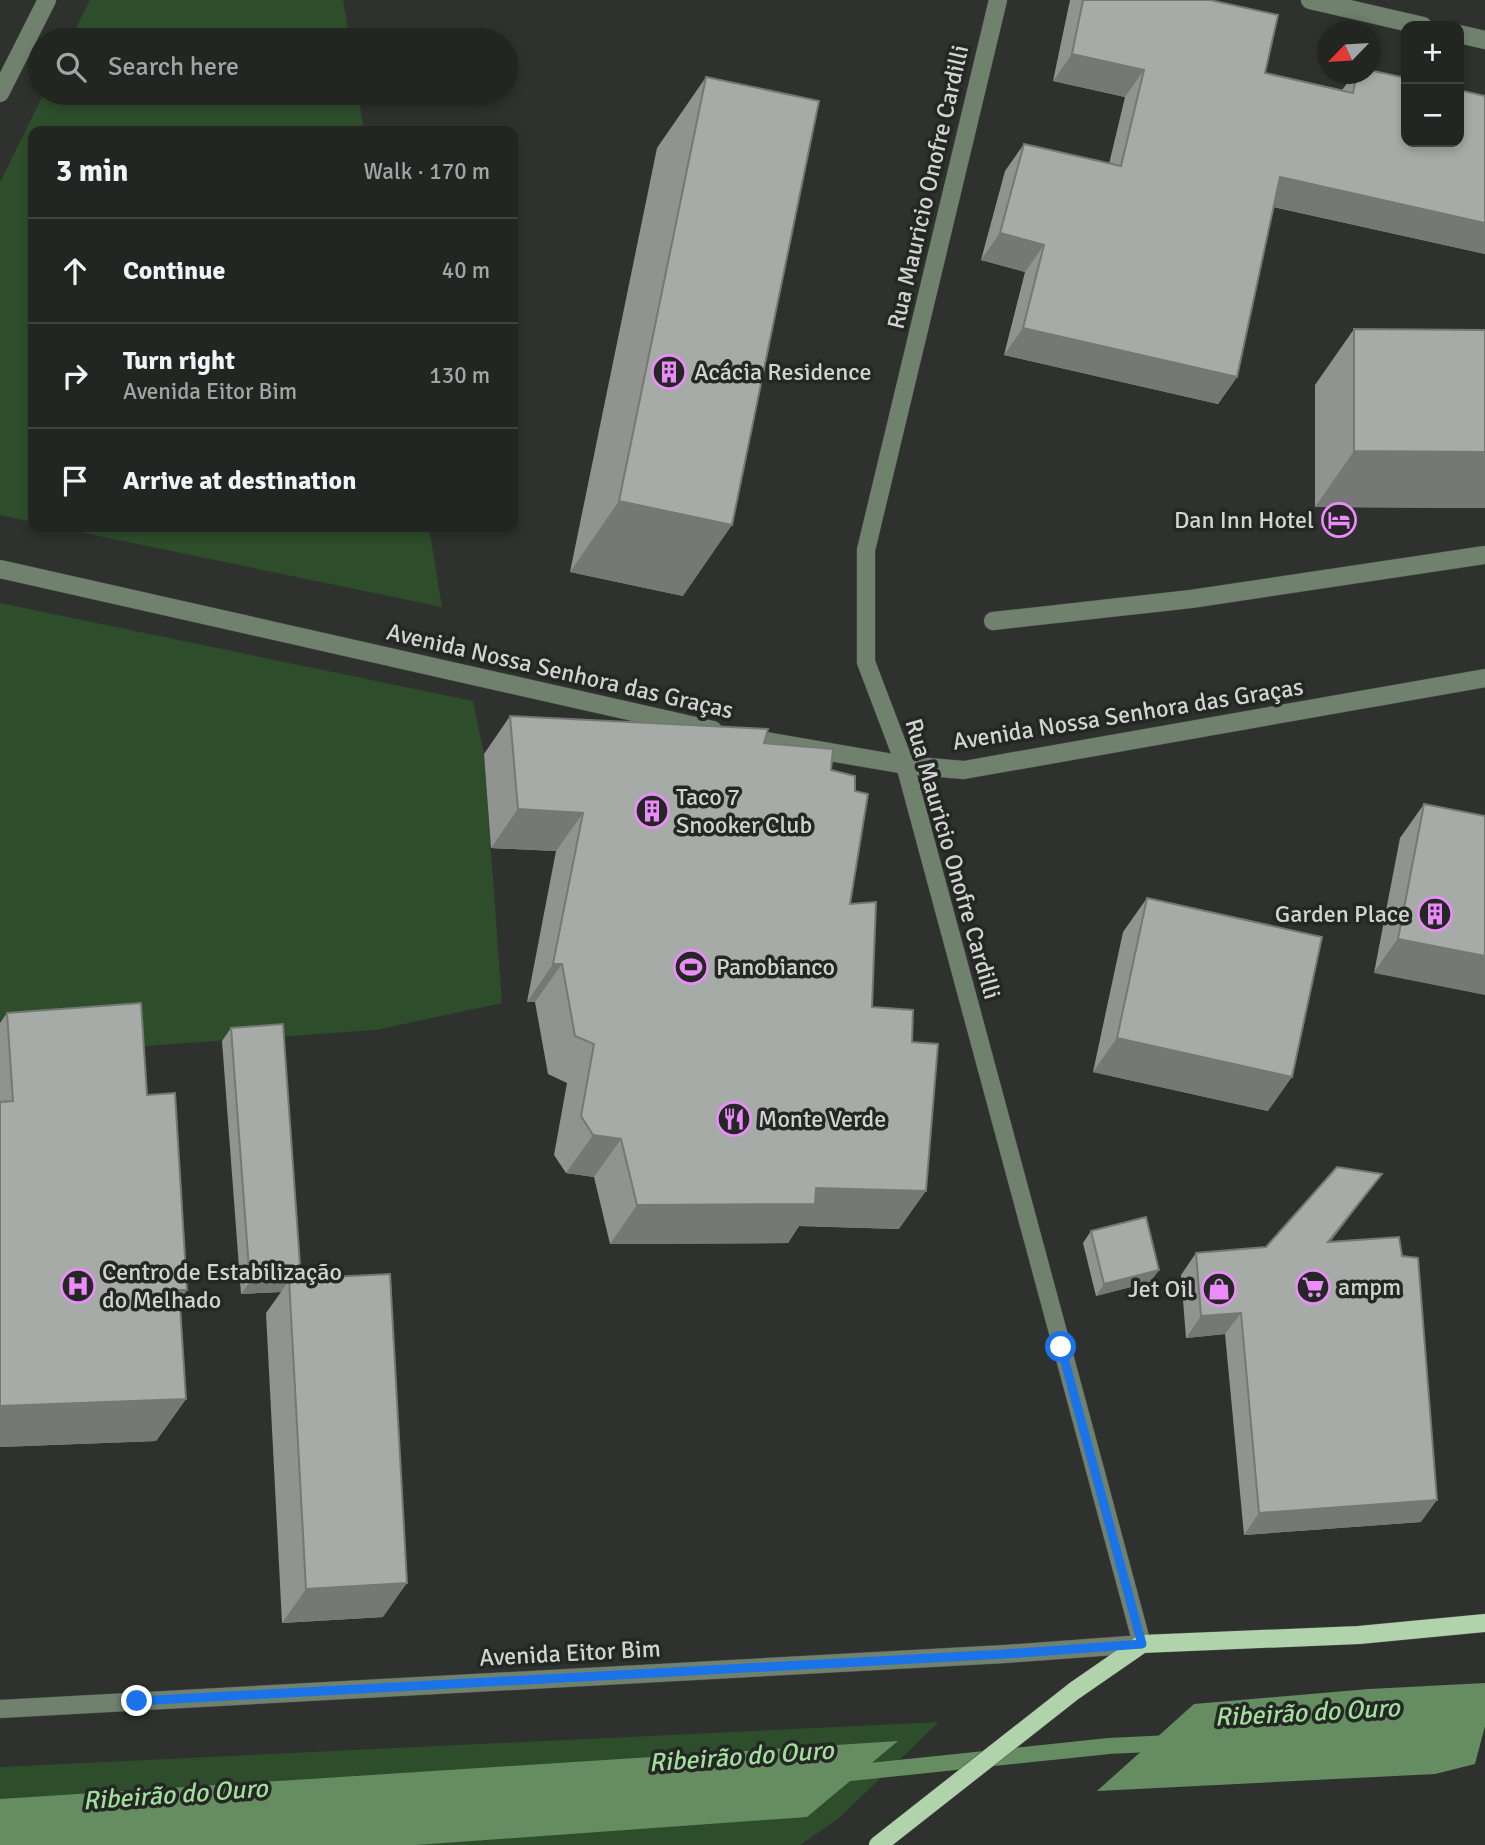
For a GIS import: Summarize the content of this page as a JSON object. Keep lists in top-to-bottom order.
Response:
{
  "streets": {
    "street": ["Rua Mauricio Onofre Cardilli", "Avenida Nossa Senhora das Graças", "Avenida Eitor Bim"]
  },
  "crossings": [
    ["Rua Mauricio Onofre Cardilli", "Avenida Nossa Senhora das Graças"],
    ["Rua Mauricio Onofre Cardilli", "Avenida Eitor Bim"]
  ],
  "water": ["Ribeirão do Ouro"],
  "places": {
    "building": ["Acácia Residence", "Taco 7 Snooker Club", "Garden Place"],
    "hotel": ["Dan Inn Hotel"],
    "sports": ["Panobianco"],
    "restaurant": ["Monte Verde"],
    "hospital": ["Centro de Estabilização do Melhado"],
    "supermarket": ["ampm"],
    "shop": ["Jet Oil"]
  },
  "north": "bottom left",
  "page": {
    "map_buttons": ["+", "−"],
    "search": "Search here",
    "heading": ["3 min", "Walk · 170 m"],
    "list": [
      ["Continue", "40 m"],
      ["Turn right", "Avenida Eitor Bim", "130 m"],
      "Arrive at destination"
    ]
  }
}
